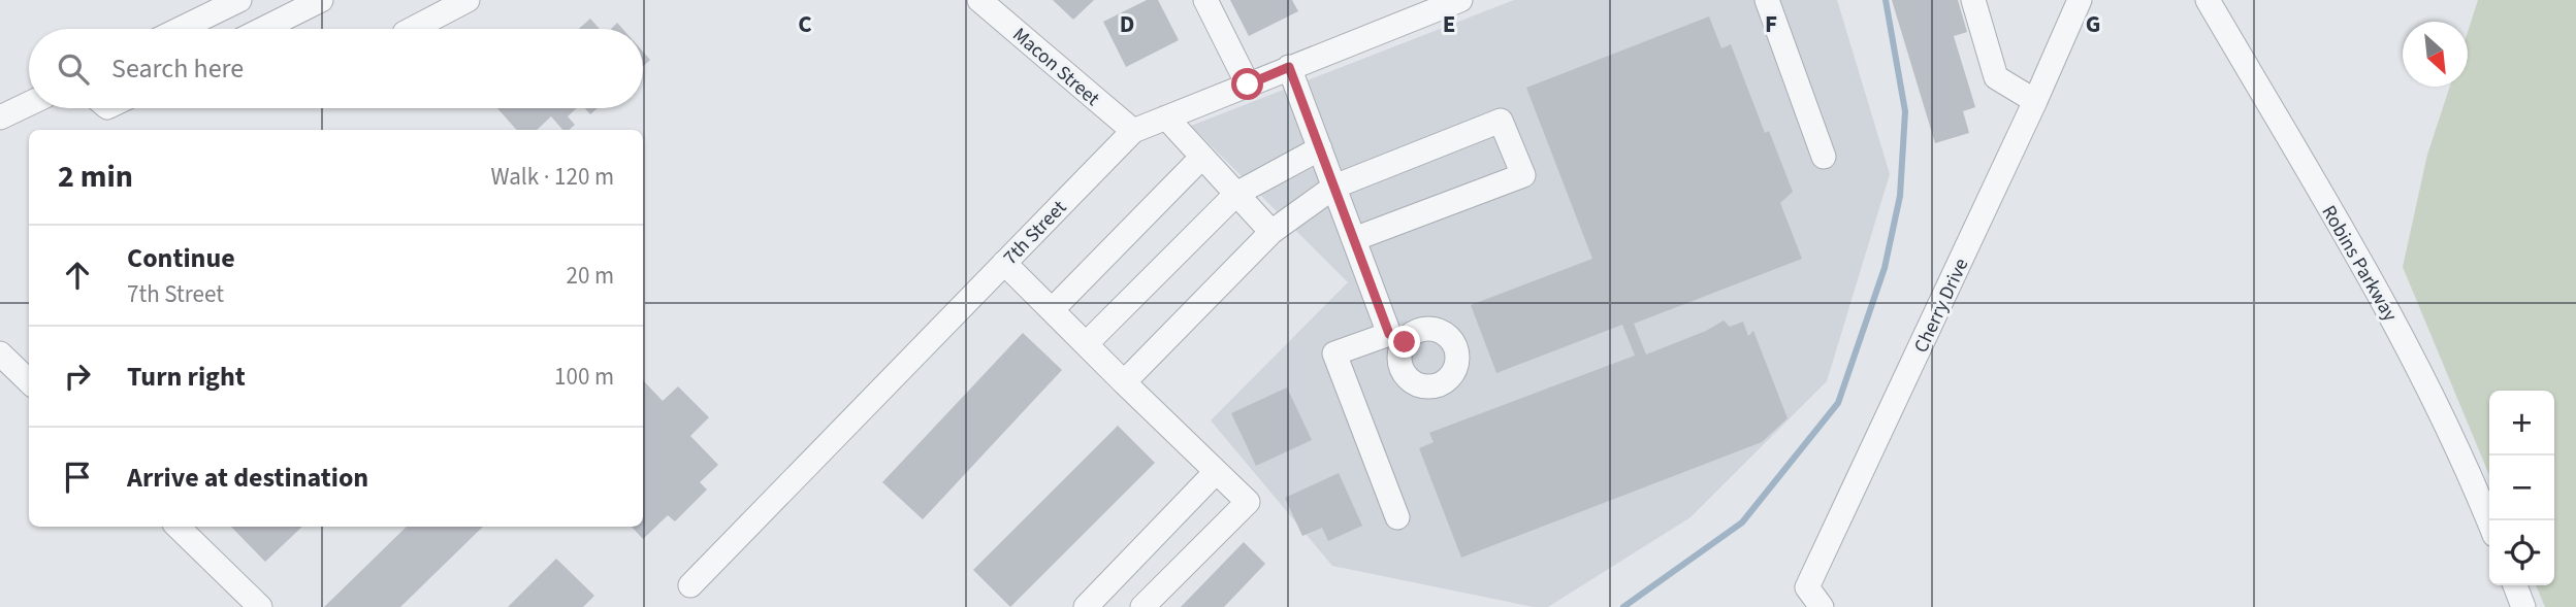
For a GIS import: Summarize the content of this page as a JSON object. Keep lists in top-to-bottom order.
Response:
{
  "streets": {
    "street": [
      "Macon Street",
      "7th Street",
      "Robins Parkway",
      "Cherry Drive"
    ]
  },
  "crossings": [
    ["Macon Street", "7th Street"]
  ],
  "north": "bottom right",
  "page": {
    "search": "Search here",
    "heading": ["2 min", "Walk · 120 m"],
    "list": [
      ["Continue", "7th Street", "20 m"],
      ["Turn right", "100 m"],
      "Arrive at destination"
    ],
    "map_buttons": ["+", "−"]
  },
  "grid": {
    "columns": [
      "C",
      "D",
      "E",
      "F",
      "G"
    ]
  }
}
